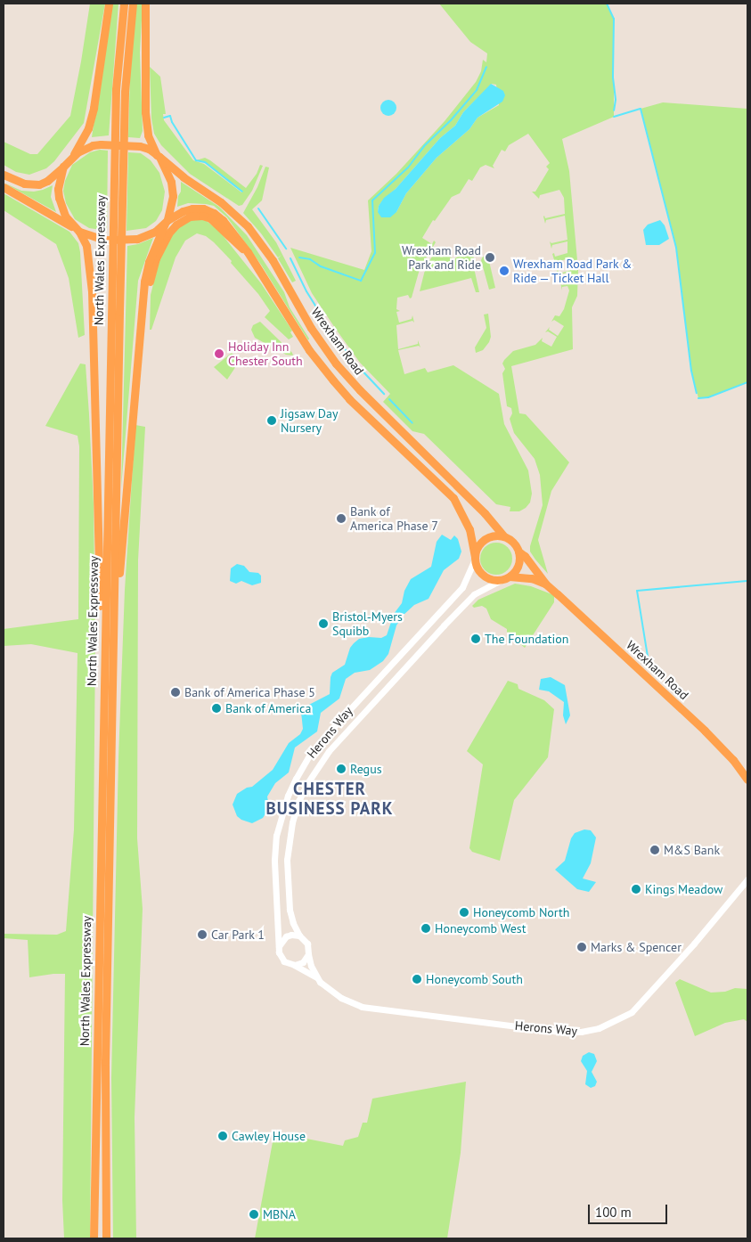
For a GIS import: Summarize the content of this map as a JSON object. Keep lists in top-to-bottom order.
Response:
{
  "streets": {
    "highway": ["North Wales Expressway", "Wrexham Road"],
    "street": ["Herons Way"]
  },
  "crossings": [
    ["Wrexham Road", "Herons Way"]
  ],
  "districts": ["CHESTER BUSINESS PARK"],
  "places": [
    "Wrexham Road Park and Ride",
    "Wrexham Road Park & Ride — Ticket Hall",
    "Holiday Inn Chester South",
    "Jigsaw Day Nursery",
    "Bank of America Phase 7",
    "Bristol-Myers Squibb",
    "The Foundation",
    "Bank of America Phase 5",
    "Bank of America",
    "Regus",
    "M&S Bank",
    "Kings Meadow",
    "Honeycomb North",
    "Honeycomb West",
    "Car Park 1",
    "Marks & Spencer",
    "Honeycomb South",
    "Cawley House",
    "MBNA"
  ],
  "scale_bar": "100 m"
}
